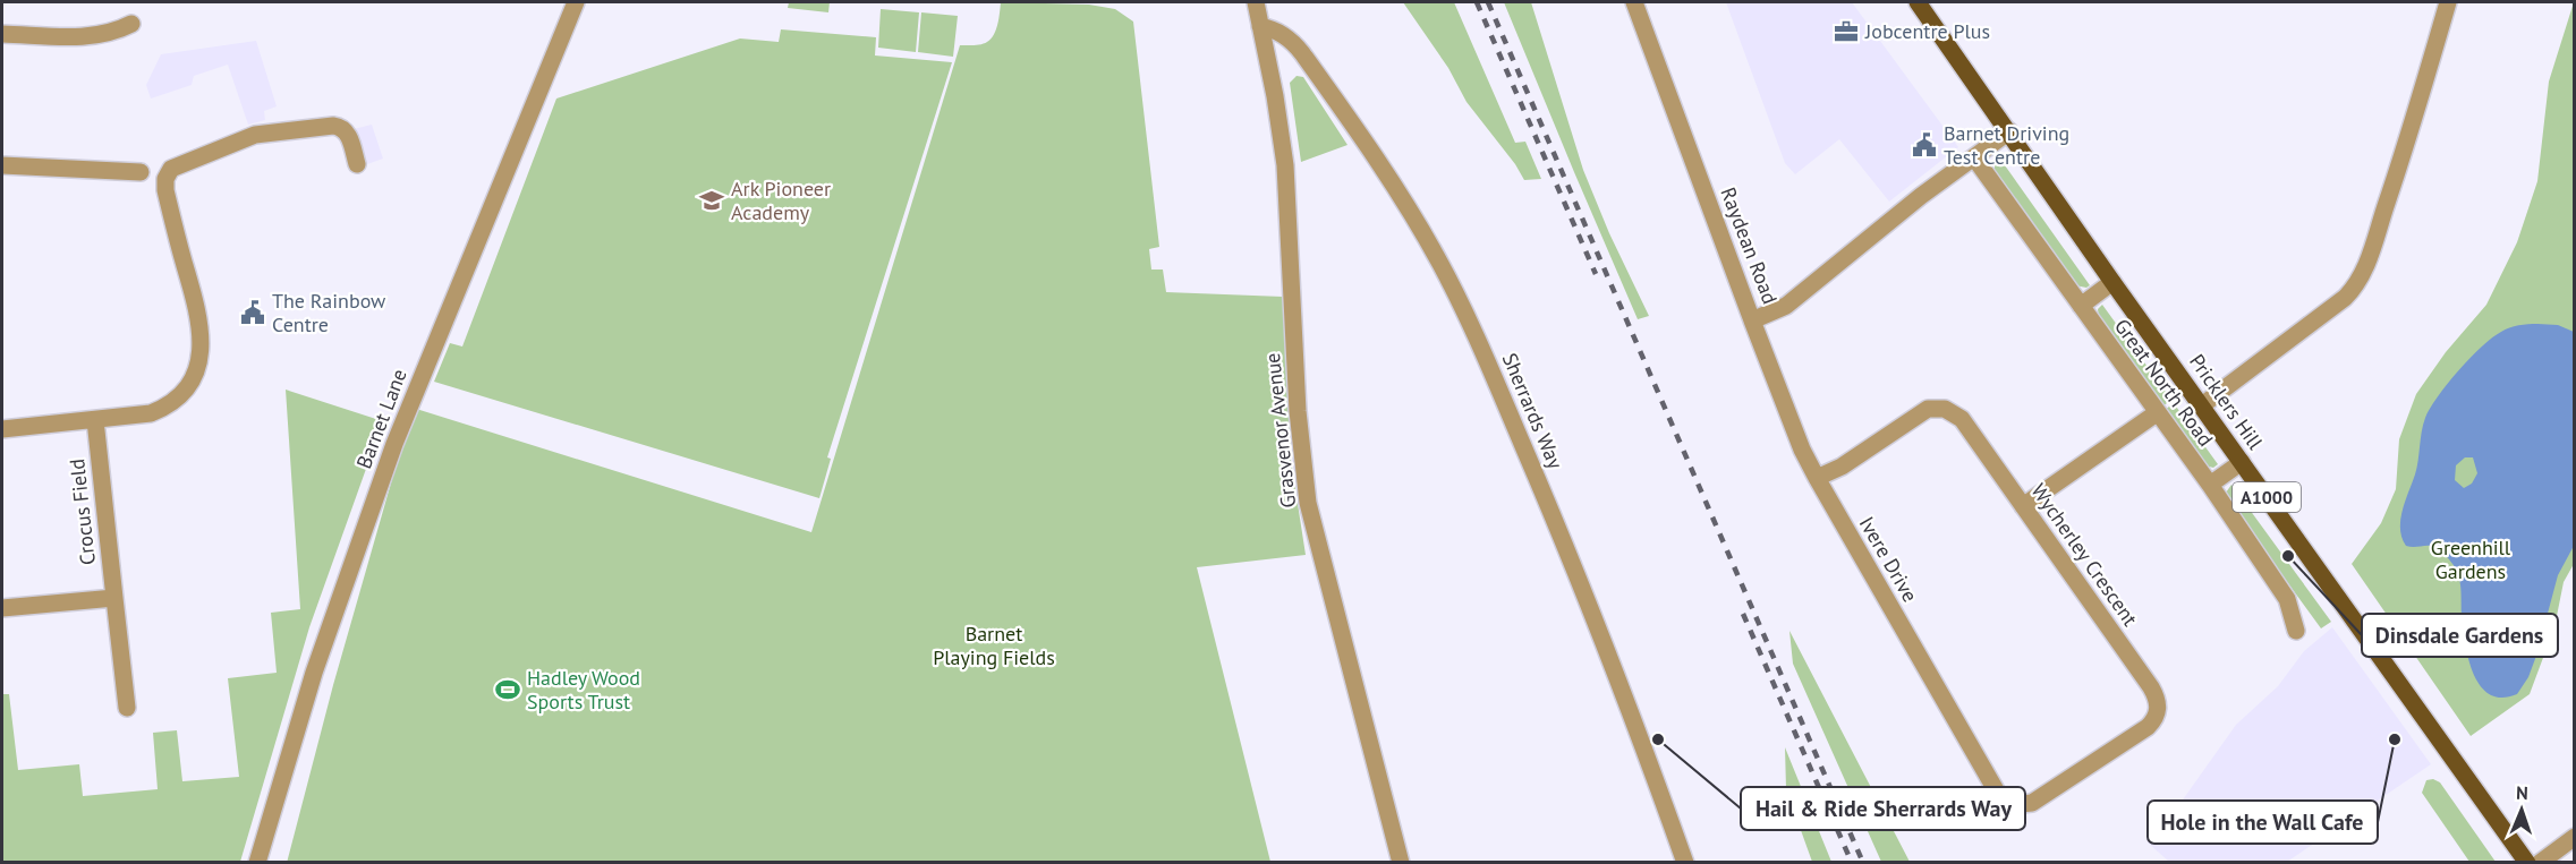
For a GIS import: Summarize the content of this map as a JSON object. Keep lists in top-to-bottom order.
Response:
{
  "streets": {
    "main road": ["Pricklers Hill", "A1000"],
    "street": [
      "Raydean Road",
      "Great North Road",
      "Sherrards Way",
      "Barnet Lane",
      "Grasvenor Avenue",
      "Crocus Field",
      "Wycherley Crescent",
      "Ivere Drive"
    ]
  },
  "crossings": [
    ["Raydean Road", "Great North Road"],
    ["Raydean Road", "Pricklers Hill"],
    ["Raydean Road", "A1000"],
    ["Raydean Road", "Ivere Drive"],
    ["Pricklers Hill", "A1000"],
    ["Sherrards Way", "Grasvenor Avenue"],
    ["Wycherley Crescent", "Ivere Drive"]
  ],
  "parks": ["Greenhill Gardens", "Barnet Playing Fields"],
  "places": {
    "office": ["Jobcentre Plus"],
    "public building": ["Barnet Driving Test Centre", "The Rainbow Centre"],
    "school or university": ["Ark Pioneer Academy"],
    "other": ["Dinsdale Gardens", "Hail & Ride Sherrards Way", "Hole in the Wall Cafe"],
    "sports": ["Hadley Wood Sports Trust"]
  },
  "north": "top"
}
